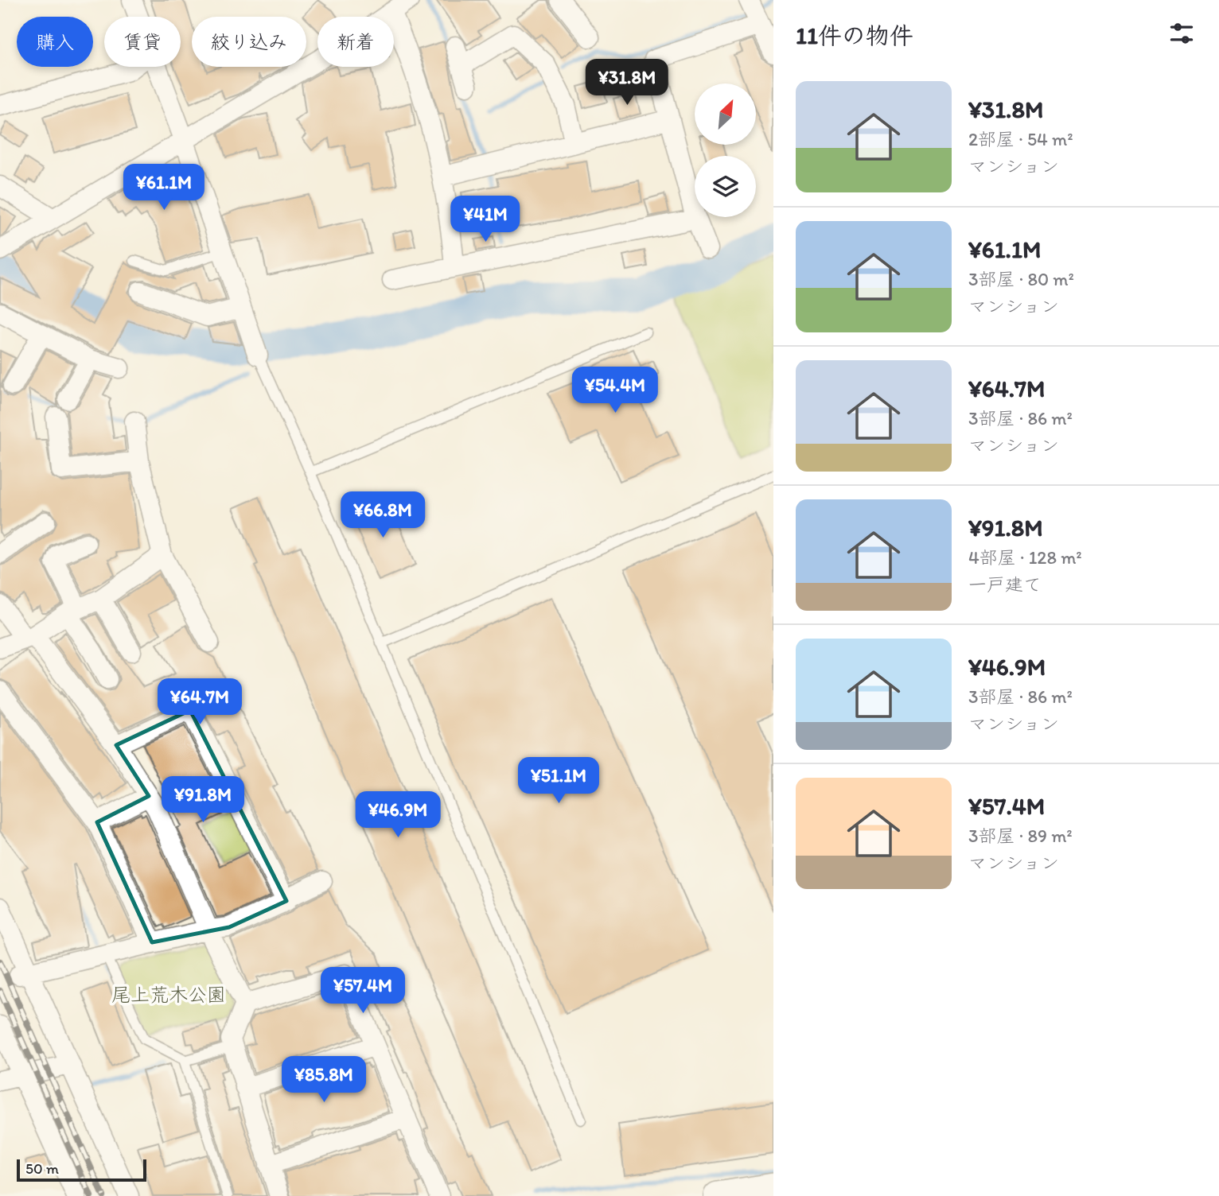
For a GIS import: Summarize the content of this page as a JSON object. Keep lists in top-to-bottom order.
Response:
{
  "parks": ["尾上荒木公園"],
  "scale_bar": "50 m",
  "north": "top right",
  "page": {
    "heading": "11件の物件",
    "chip": [
      "購入",
      "賃貸",
      "絞り込み",
      "新着"
    ],
    "price": [
      "¥31.8M",
      "¥61.1M",
      "¥41M",
      "¥54.4M",
      "¥66.8M",
      "¥64.7M",
      "¥51.1M",
      "¥91.8M",
      "¥46.9M",
      "¥57.4M",
      "¥85.8M"
    ],
    "list": [
      {
        "name": "¥31.8M",
        "note": "2部屋 · 54 m² · マンション"
      },
      {
        "name": "¥61.1M",
        "note": "3部屋 · 80 m² · マンション"
      },
      {
        "name": "¥64.7M",
        "note": "3部屋 · 86 m² · マンション"
      },
      {
        "name": "¥91.8M",
        "note": "4部屋 · 128 m² · 一戸建て"
      },
      {
        "name": "¥46.9M",
        "note": "3部屋 · 86 m² · マンション"
      },
      {
        "name": "¥57.4M",
        "note": "3部屋 · 89 m² · マンション"
      }
    ],
    "scale": "50 m"
  }
}
